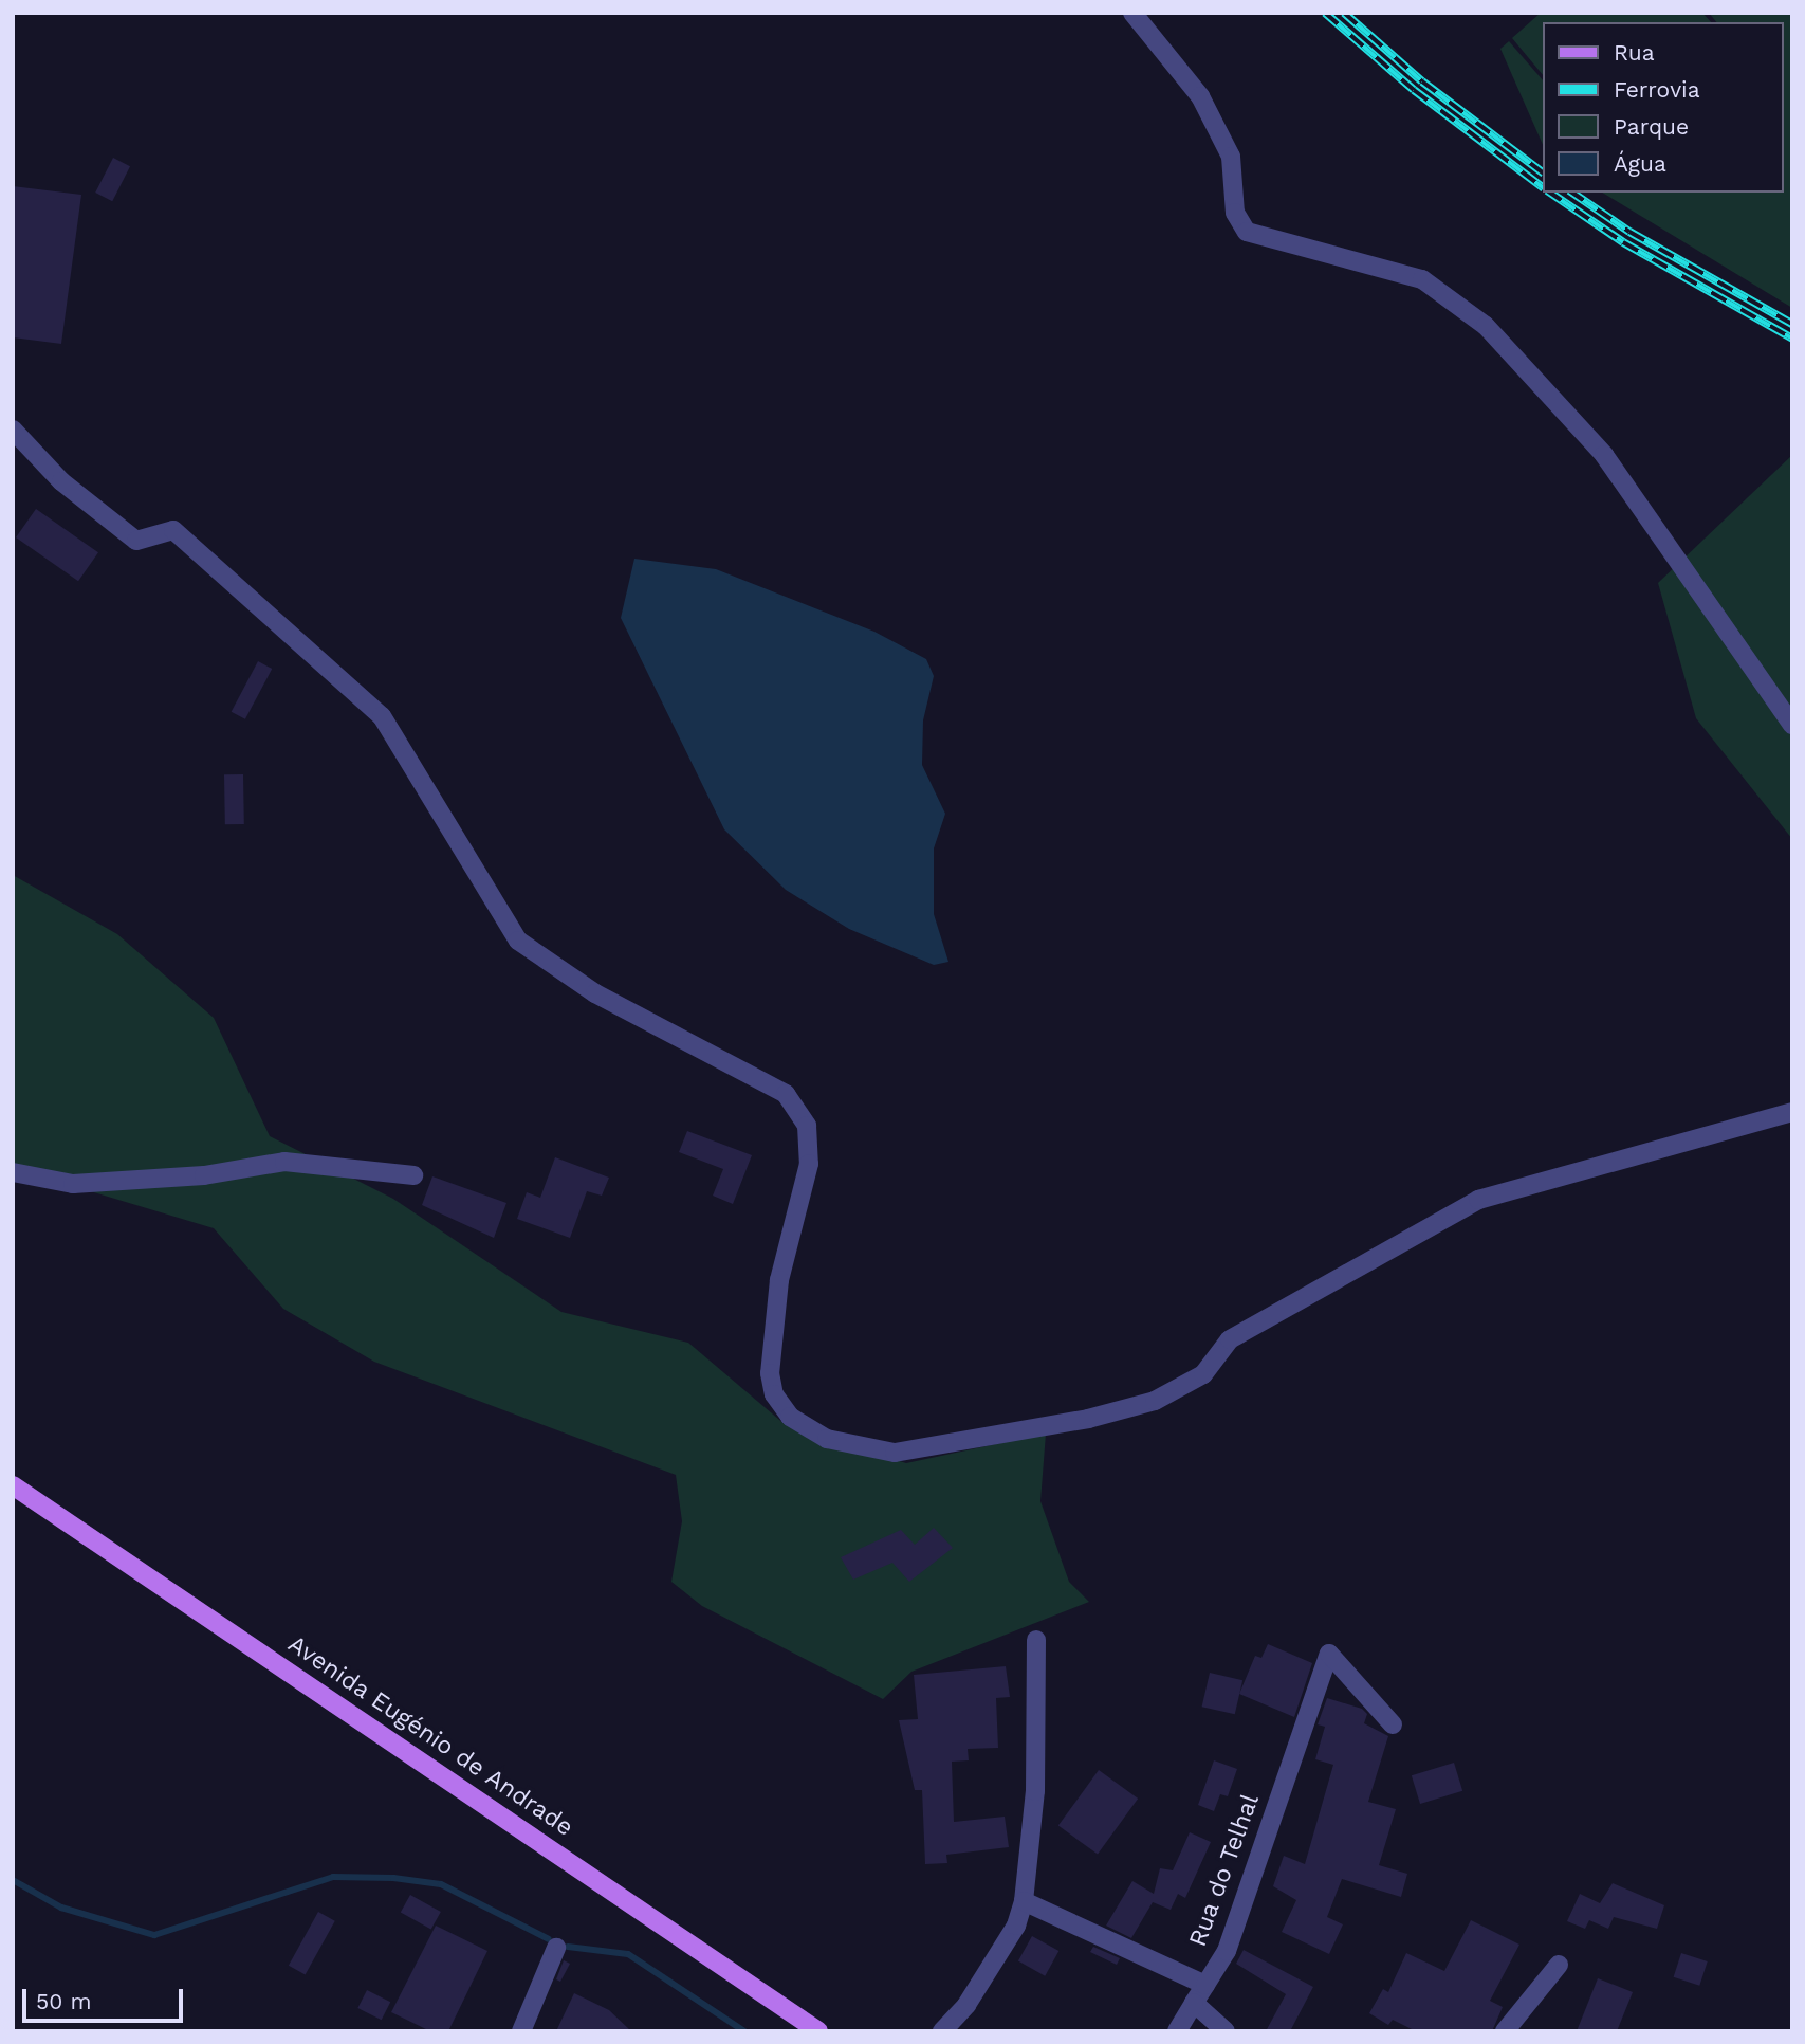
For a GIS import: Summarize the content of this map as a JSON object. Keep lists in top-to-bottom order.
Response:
{
  "streets": {
    "main road": ["Avenida Eugénio de Andrade"],
    "street": ["Rua do Telhal"]
  },
  "legend": [
    "Rua",
    "Ferrovia",
    "Parque",
    "Água"
  ],
  "scale_bar": "50 m"
}
